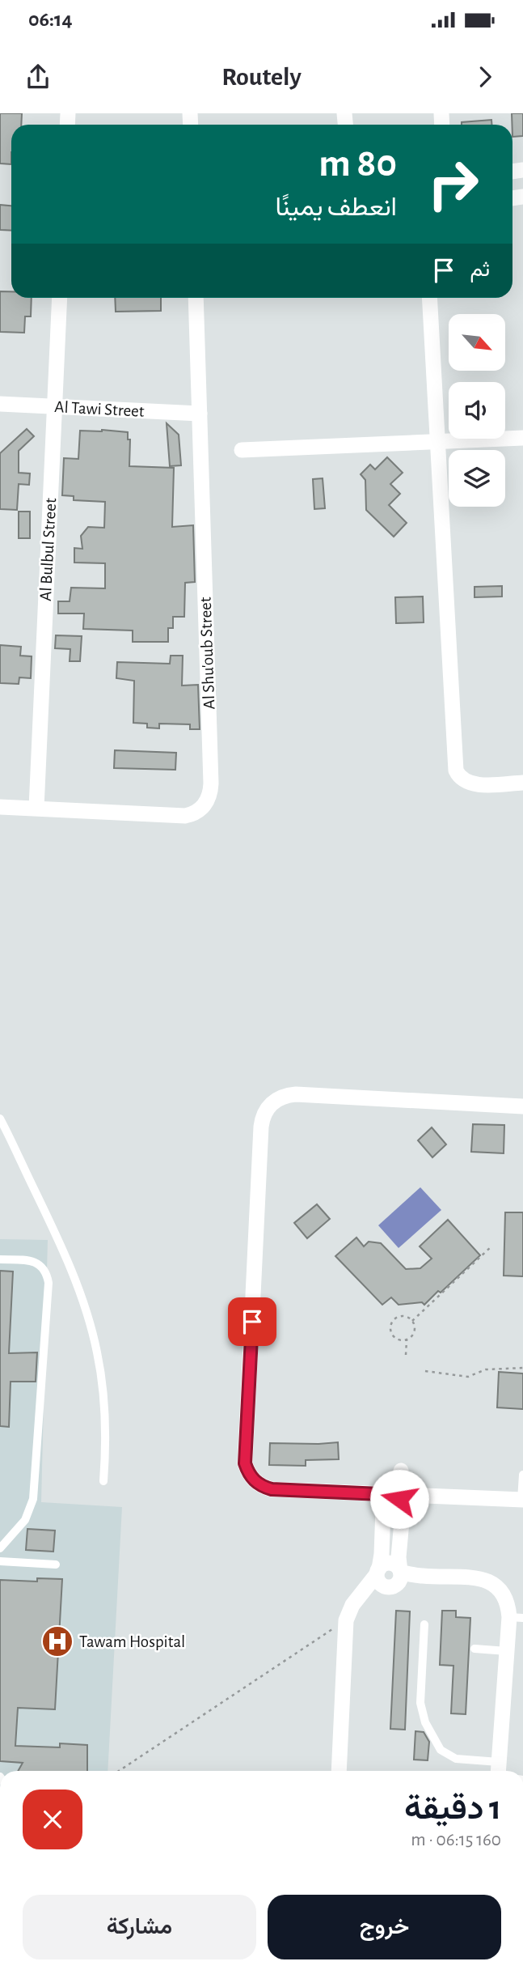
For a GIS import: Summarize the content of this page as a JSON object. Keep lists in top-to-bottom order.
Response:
{
  "streets": {
    "street": ["Al Tawi Street", "Al Bulbul Street", "Al Shu'oub Street"]
  },
  "crossings": [
    ["Al Tawi Street", "Al Bulbul Street"],
    ["Al Tawi Street", "Al Shu'oub Street"],
    ["Al Bulbul Street", "Al Shu'oub Street"]
  ],
  "places": {
    "hospital": ["Tawam Hospital"]
  },
  "north": "bottom right",
  "page": {
    "status": "06:14",
    "header": "Routely",
    "turn": ["80 m", "انعطف يمينًا"],
    "then": "ثم",
    "heading": ["1 دقيقة", "160 m · 06:15"],
    "buttons": ["خروج", "مشاركة"]
  }
}
